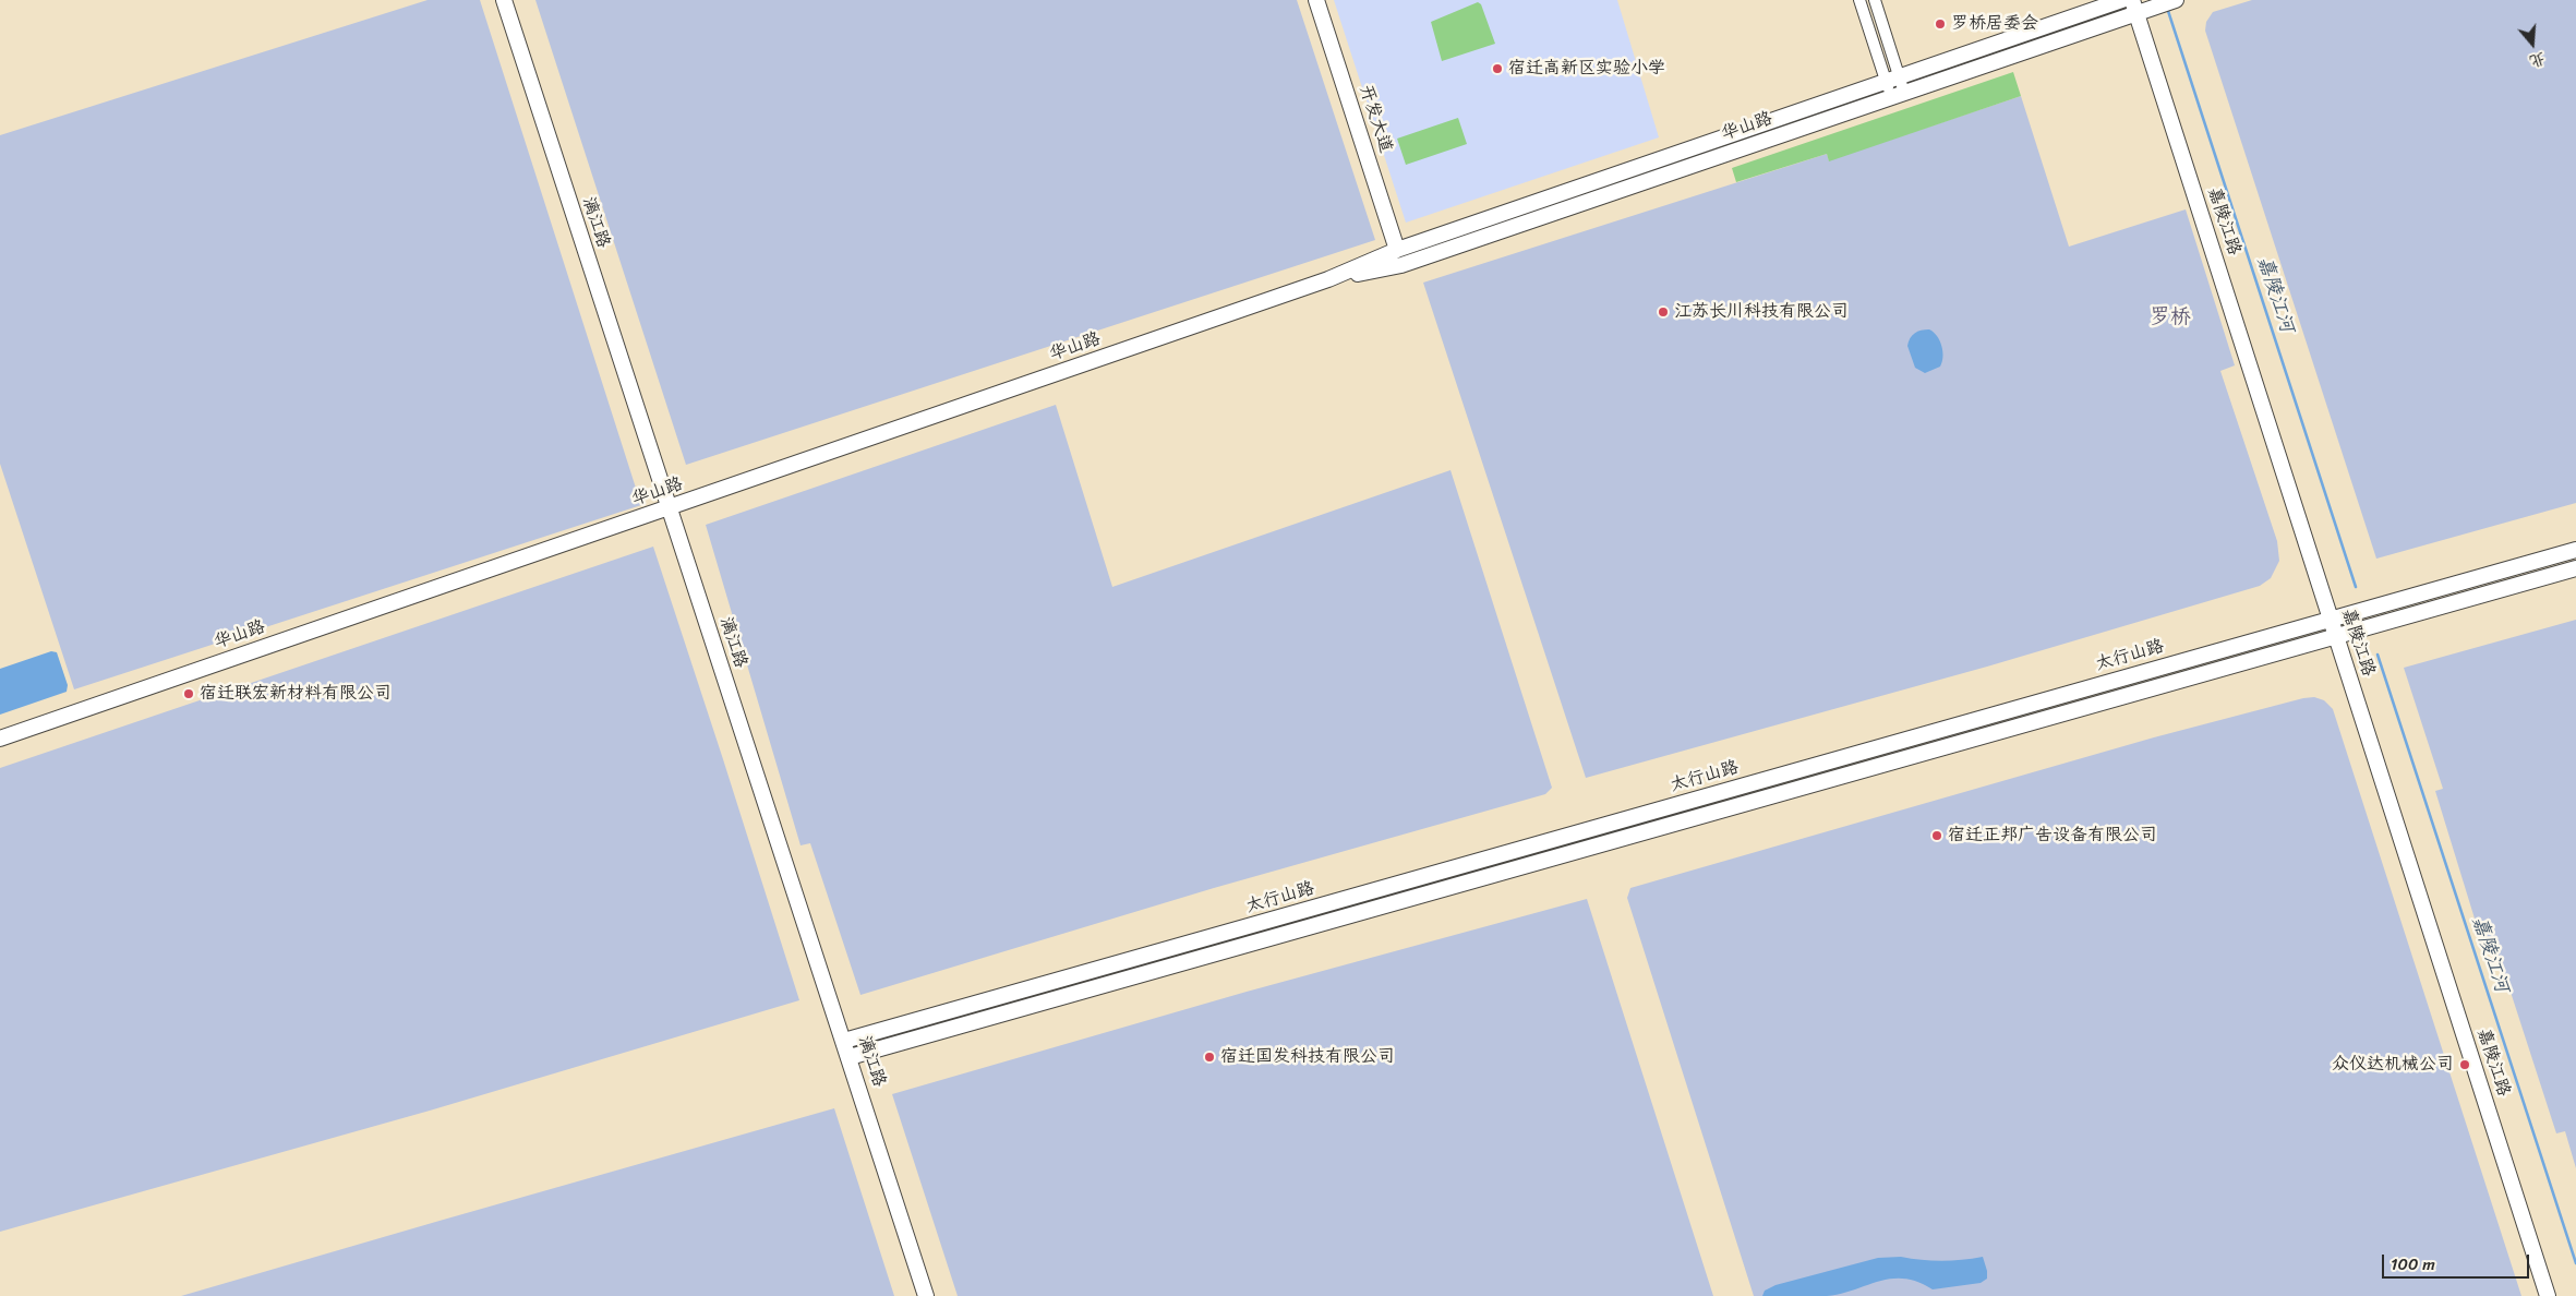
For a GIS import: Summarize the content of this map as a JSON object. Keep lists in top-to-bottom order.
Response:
{
  "streets": {
    "street": [
      "开发大道",
      "华山路",
      "嘉陵江路",
      "漓江路",
      "太行山路"
    ]
  },
  "crossings": [
    ["开发大道", "华山路"],
    ["华山路", "嘉陵江路"],
    ["华山路", "漓江路"],
    ["嘉陵江路", "太行山路"],
    ["漓江路", "太行山路"]
  ],
  "districts": ["罗桥"],
  "water": ["嘉陵江河"],
  "places": [
    "罗桥居委会",
    "宿迁高新区实验小学",
    "江苏长川科技有限公司",
    "宿迁联宏新材料有限公司",
    "宿迁正邦广告设备有限公司",
    "宿迁国发科技有限公司",
    "众仪达机械公司"
  ],
  "scale_bar": "100 m",
  "north": "bottom"
}
